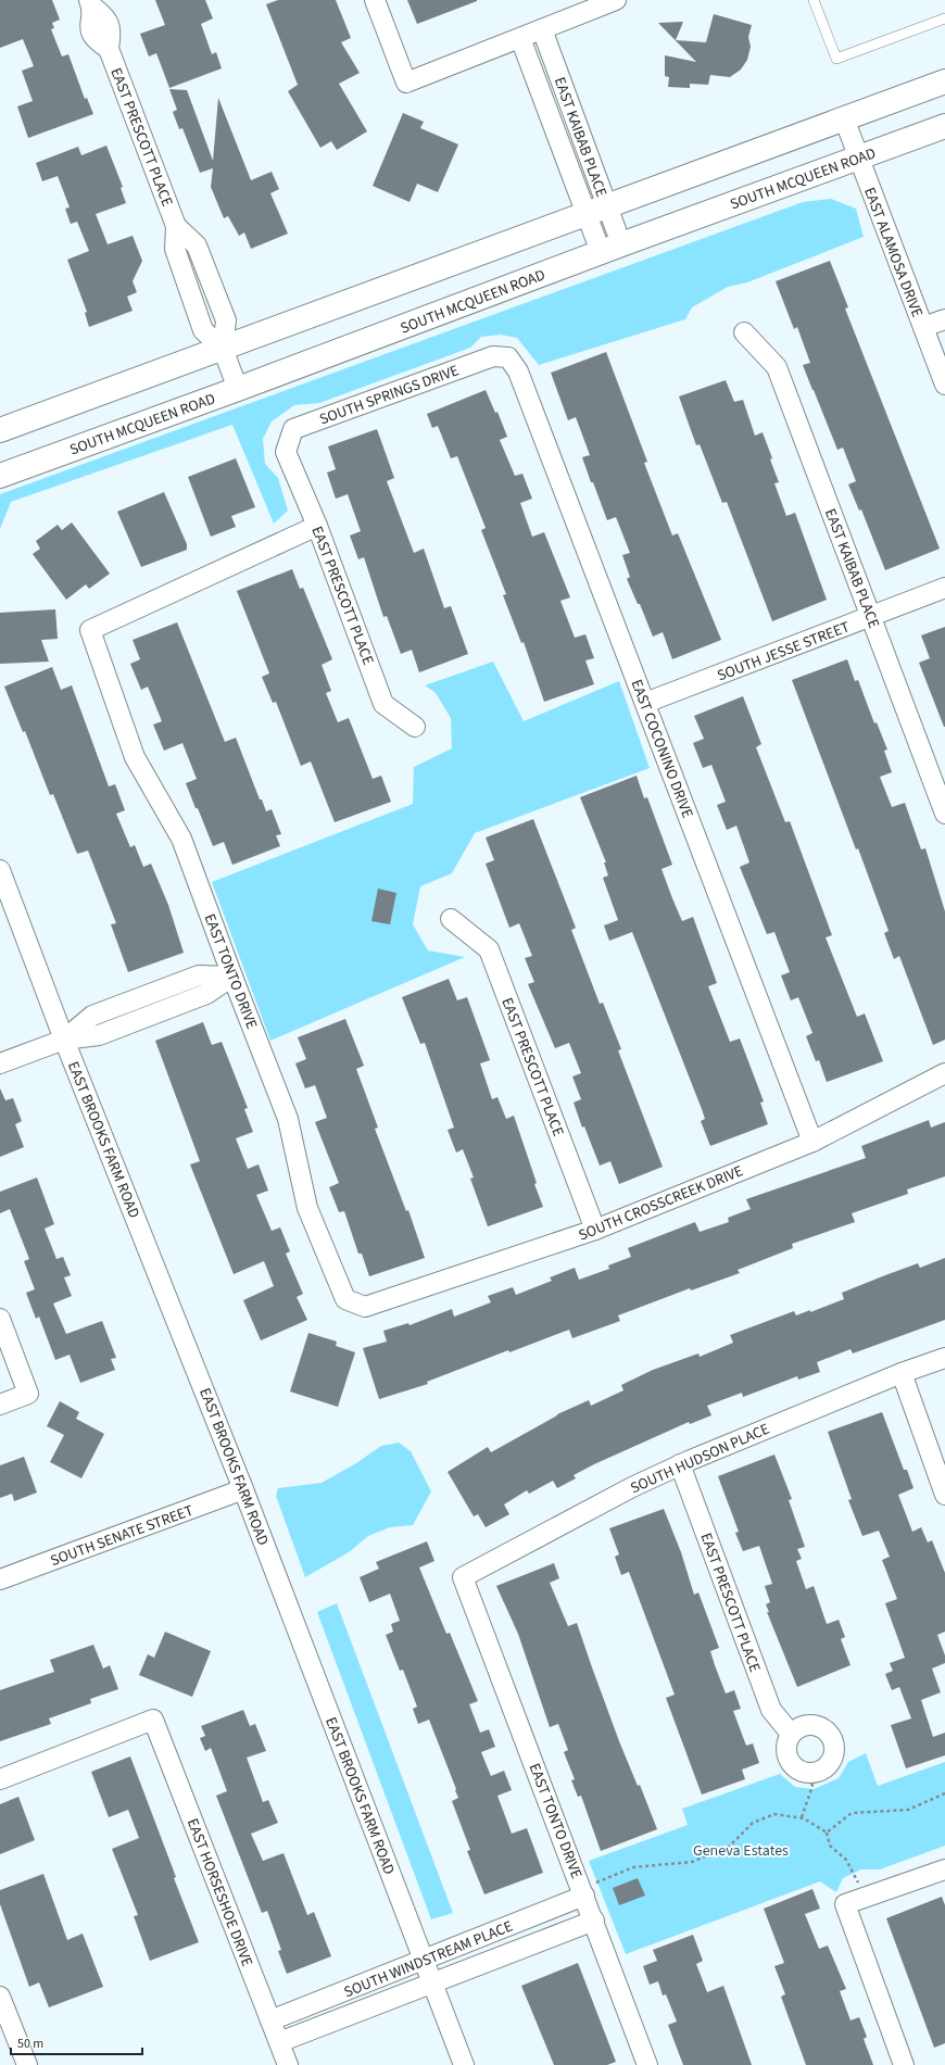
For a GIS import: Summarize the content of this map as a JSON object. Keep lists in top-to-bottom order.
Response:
{
  "streets": {
    "main road": ["SOUTH MCQUEEN ROAD"],
    "street": [
      "EAST PRESCOTT PLACE",
      "EAST KAIBAB PLACE",
      "EAST ALAMOSA DRIVE",
      "SOUTH SPRINGS DRIVE",
      "SOUTH JESSE STREET",
      "EAST COCONINO DRIVE",
      "EAST TONTO DRIVE",
      "EAST BROOKS FARM ROAD",
      "SOUTH CROSSCREEK DRIVE",
      "SOUTH HUDSON PLACE",
      "SOUTH SENATE STREET",
      "EAST HORSESHOE DRIVE",
      "SOUTH WINDSTREAM PLACE"
    ]
  },
  "crossings": [
    ["EAST PRESCOTT PLACE", "SOUTH MCQUEEN ROAD"],
    ["EAST PRESCOTT PLACE", "SOUTH SPRINGS DRIVE"],
    ["EAST PRESCOTT PLACE", "EAST TONTO DRIVE"],
    ["EAST PRESCOTT PLACE", "SOUTH CROSSCREEK DRIVE"],
    ["EAST PRESCOTT PLACE", "SOUTH HUDSON PLACE"],
    ["EAST KAIBAB PLACE", "SOUTH MCQUEEN ROAD"],
    ["EAST KAIBAB PLACE", "SOUTH JESSE STREET"],
    ["SOUTH MCQUEEN ROAD", "EAST ALAMOSA DRIVE"],
    ["SOUTH SPRINGS DRIVE", "EAST COCONINO DRIVE"],
    ["SOUTH JESSE STREET", "EAST COCONINO DRIVE"],
    ["EAST COCONINO DRIVE", "SOUTH CROSSCREEK DRIVE"],
    ["EAST TONTO DRIVE", "SOUTH CROSSCREEK DRIVE"],
    ["EAST TONTO DRIVE", "SOUTH HUDSON PLACE"],
    ["EAST TONTO DRIVE", "SOUTH WINDSTREAM PLACE"],
    ["EAST BROOKS FARM ROAD", "SOUTH SENATE STREET"],
    ["EAST BROOKS FARM ROAD", "SOUTH WINDSTREAM PLACE"],
    ["EAST HORSESHOE DRIVE", "SOUTH WINDSTREAM PLACE"]
  ],
  "parks": ["Geneva Estates"],
  "scale_bar": "50 m"
}
